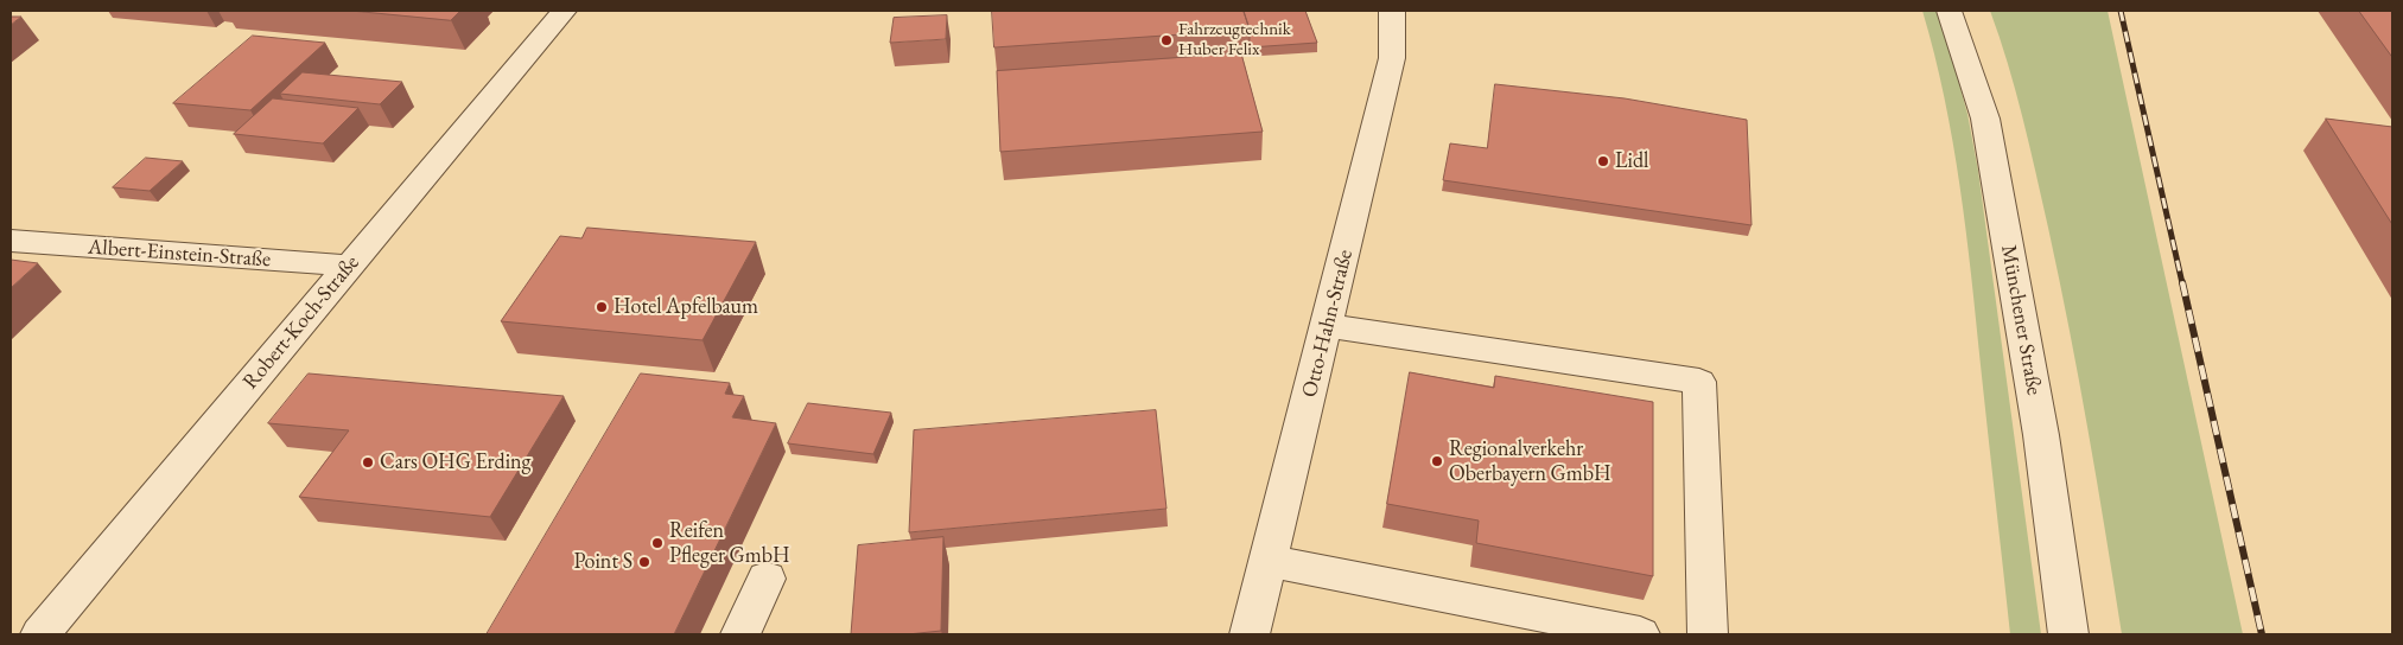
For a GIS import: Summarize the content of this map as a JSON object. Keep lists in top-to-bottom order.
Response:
{
  "streets": {
    "street": [
      "Albert-Einstein-Straße",
      "Münchener Straße",
      "Robert-Koch-Straße",
      "Otto-Hahn-Straße"
    ]
  },
  "crossings": [
    ["Albert-Einstein-Straße", "Robert-Koch-Straße"]
  ],
  "places": [
    "Fahrzeugtechnik Huber Felix",
    "Lidl",
    "Hotel Apfelbaum",
    "Regionalverkehr Oberbayern GmbH",
    "Cars OHG Erding",
    "Reifen Pfleger GmbH",
    "Point S"
  ]
}
